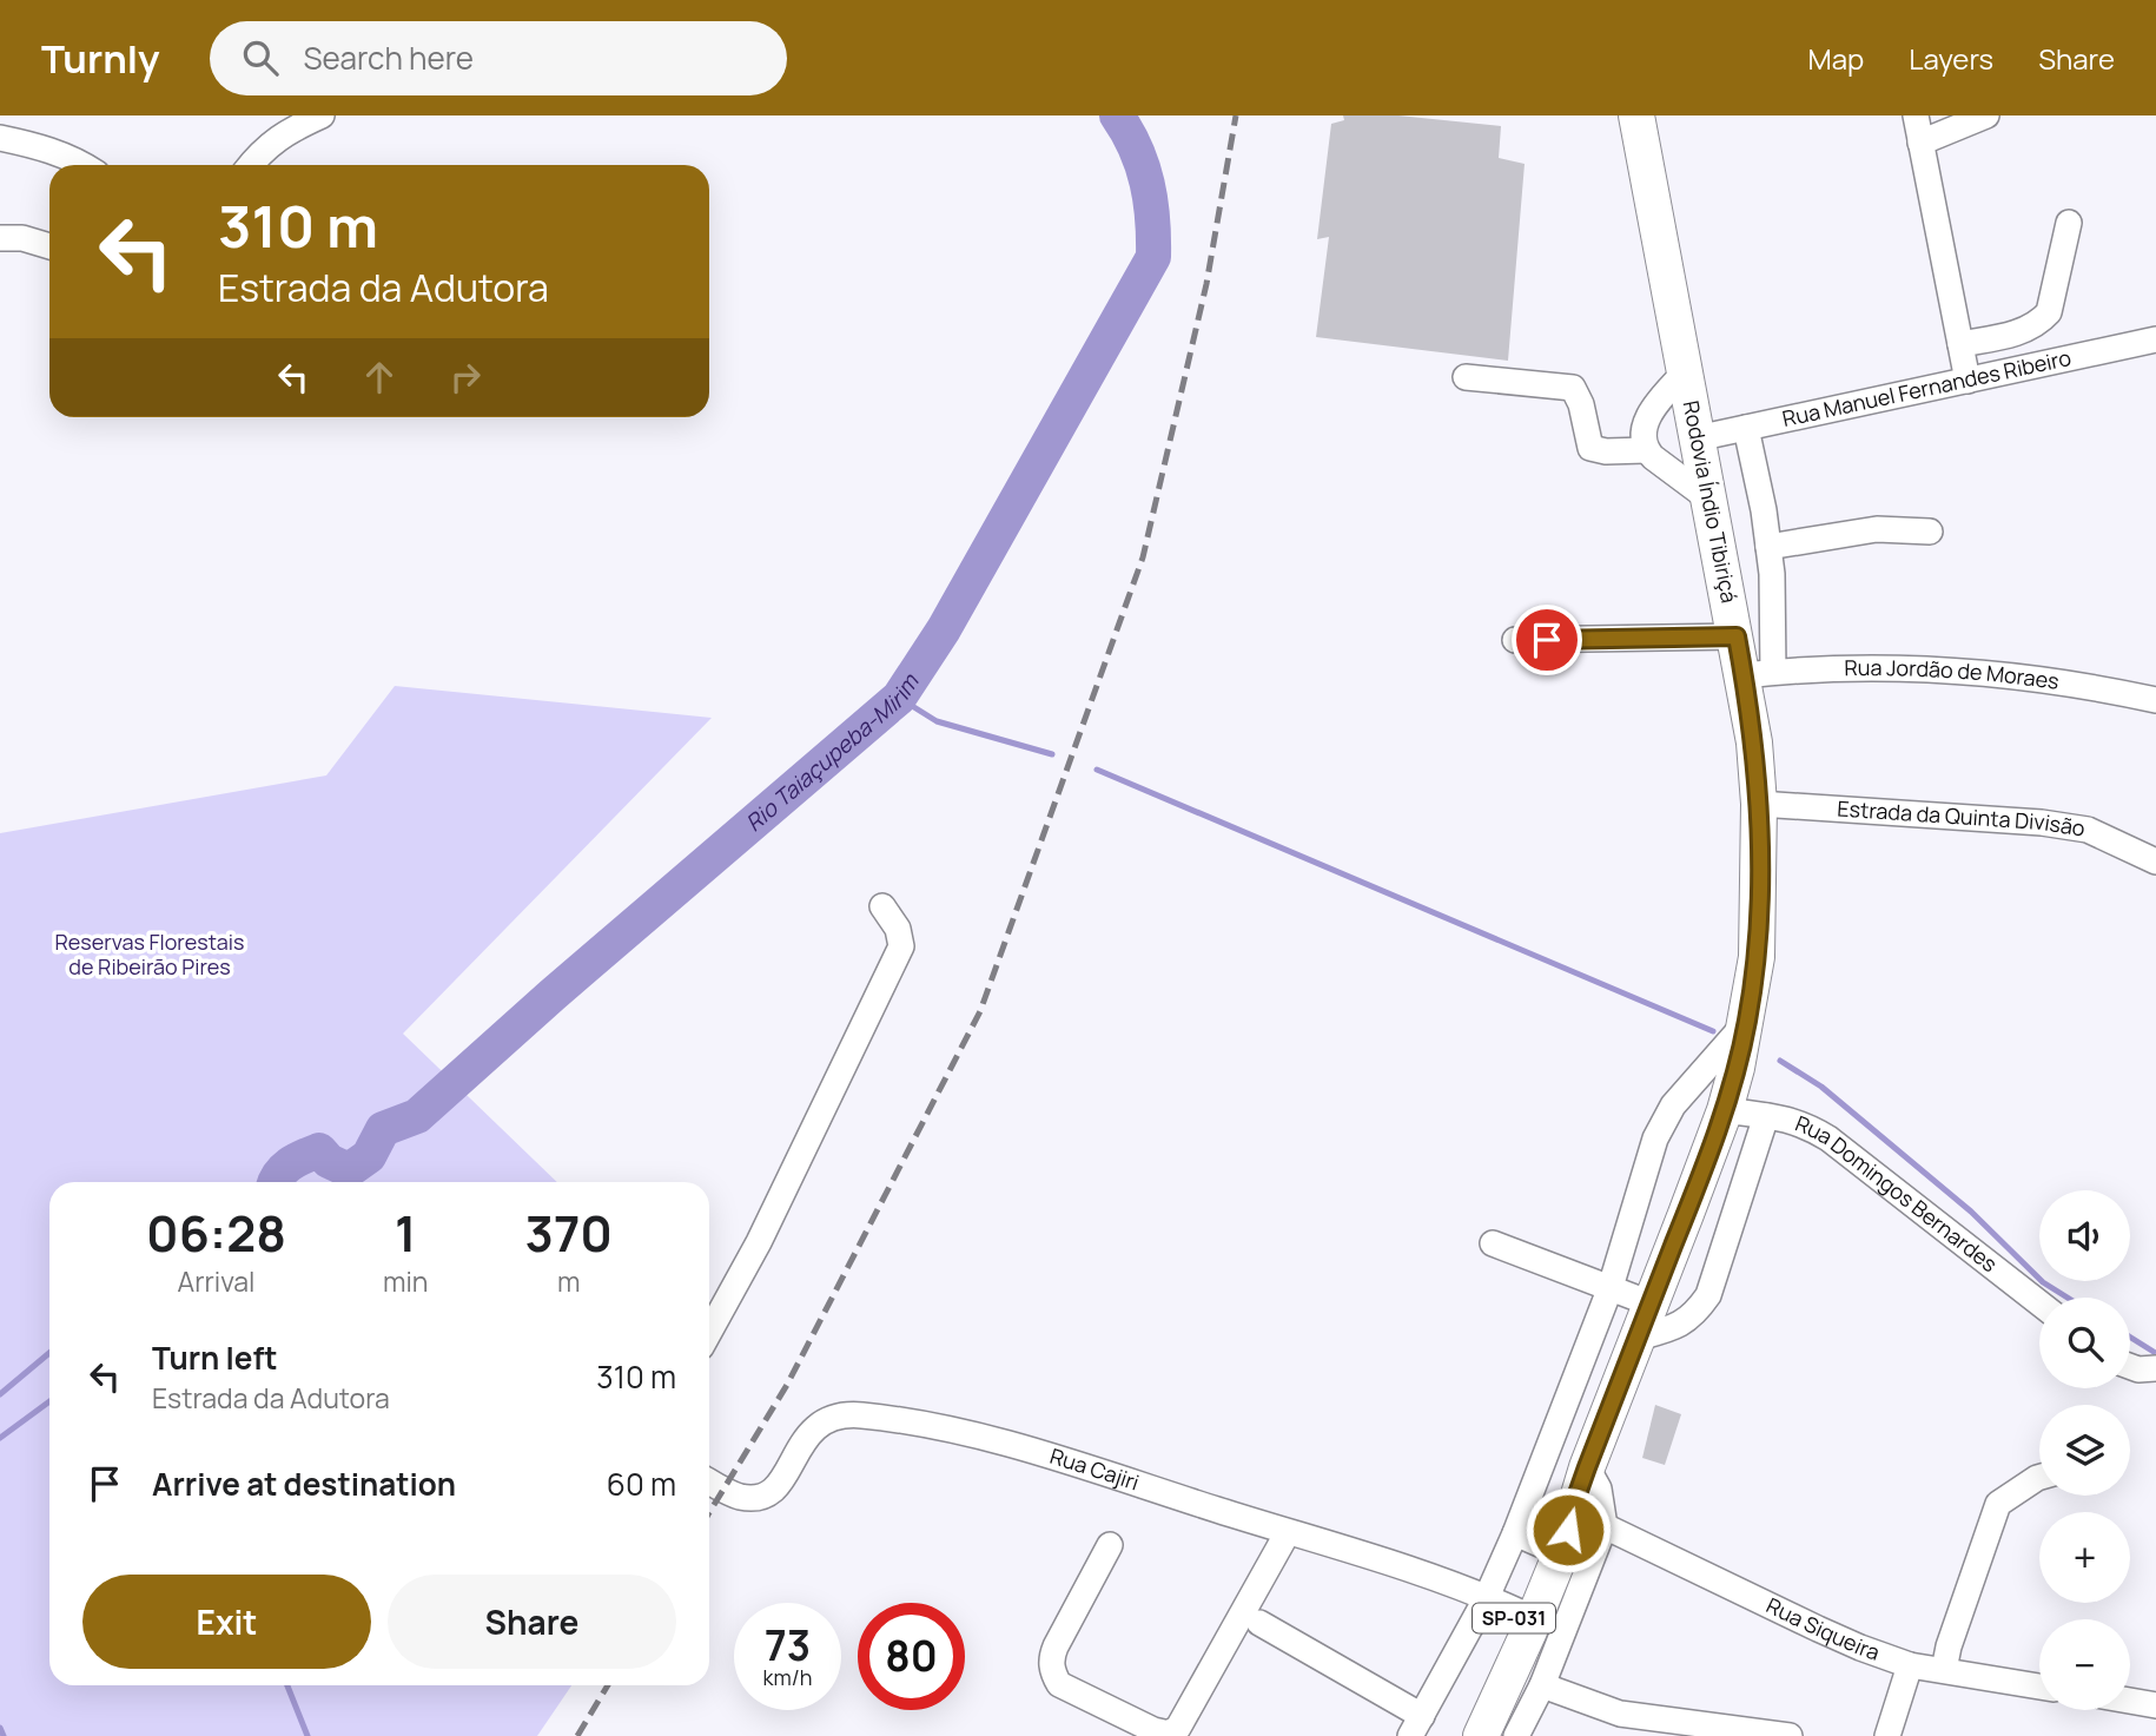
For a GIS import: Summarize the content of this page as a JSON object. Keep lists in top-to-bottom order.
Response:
{
  "streets": {
    "highway": ["Rodovia Índio Tibiriçá", "SP-031"],
    "street": [
      "Rua Manuel Fernandes Ribeiro",
      "Rua Jordão de Moraes",
      "Estrada da Quinta Divisão",
      "Rua Domingos Bernardes",
      "Rua Cajiri",
      "Rua Siqueira"
    ]
  },
  "crossings": [
    ["Rua Manuel Fernandes Ribeiro", "Rodovia Índio Tibiriçá"],
    ["Rodovia Índio Tibiriçá", "Rua Jordão de Moraes"],
    ["Rodovia Índio Tibiriçá", "Estrada da Quinta Divisão"],
    ["Rodovia Índio Tibiriçá", "Rua Domingos Bernardes"],
    ["Rodovia Índio Tibiriçá", "Rua Cajiri"]
  ],
  "water": ["Rio Taiaçupeba-Mirim"],
  "parks": ["Reservas Florestais de Ribeirão Pires"],
  "page": {
    "header": "Turnly",
    "search": "Search here",
    "nav": ["Map", "Layers", "Share"],
    "turn": ["310 m", "Estrada da Adutora"],
    "eta": [
      "06:28",
      "Arrival",
      "1",
      "min",
      "370",
      "m"
    ],
    "map_buttons": ["+", "−"],
    "list": [
      {
        "name": "Turn left",
        "note": "Estrada da Adutora",
        "value": "310 m"
      },
      {
        "name": "Arrive at destination",
        "value": "60 m"
      }
    ],
    "buttons": ["Exit", "Share"],
    "speed": "73 km/h",
    "limit": "80"
  }
}
